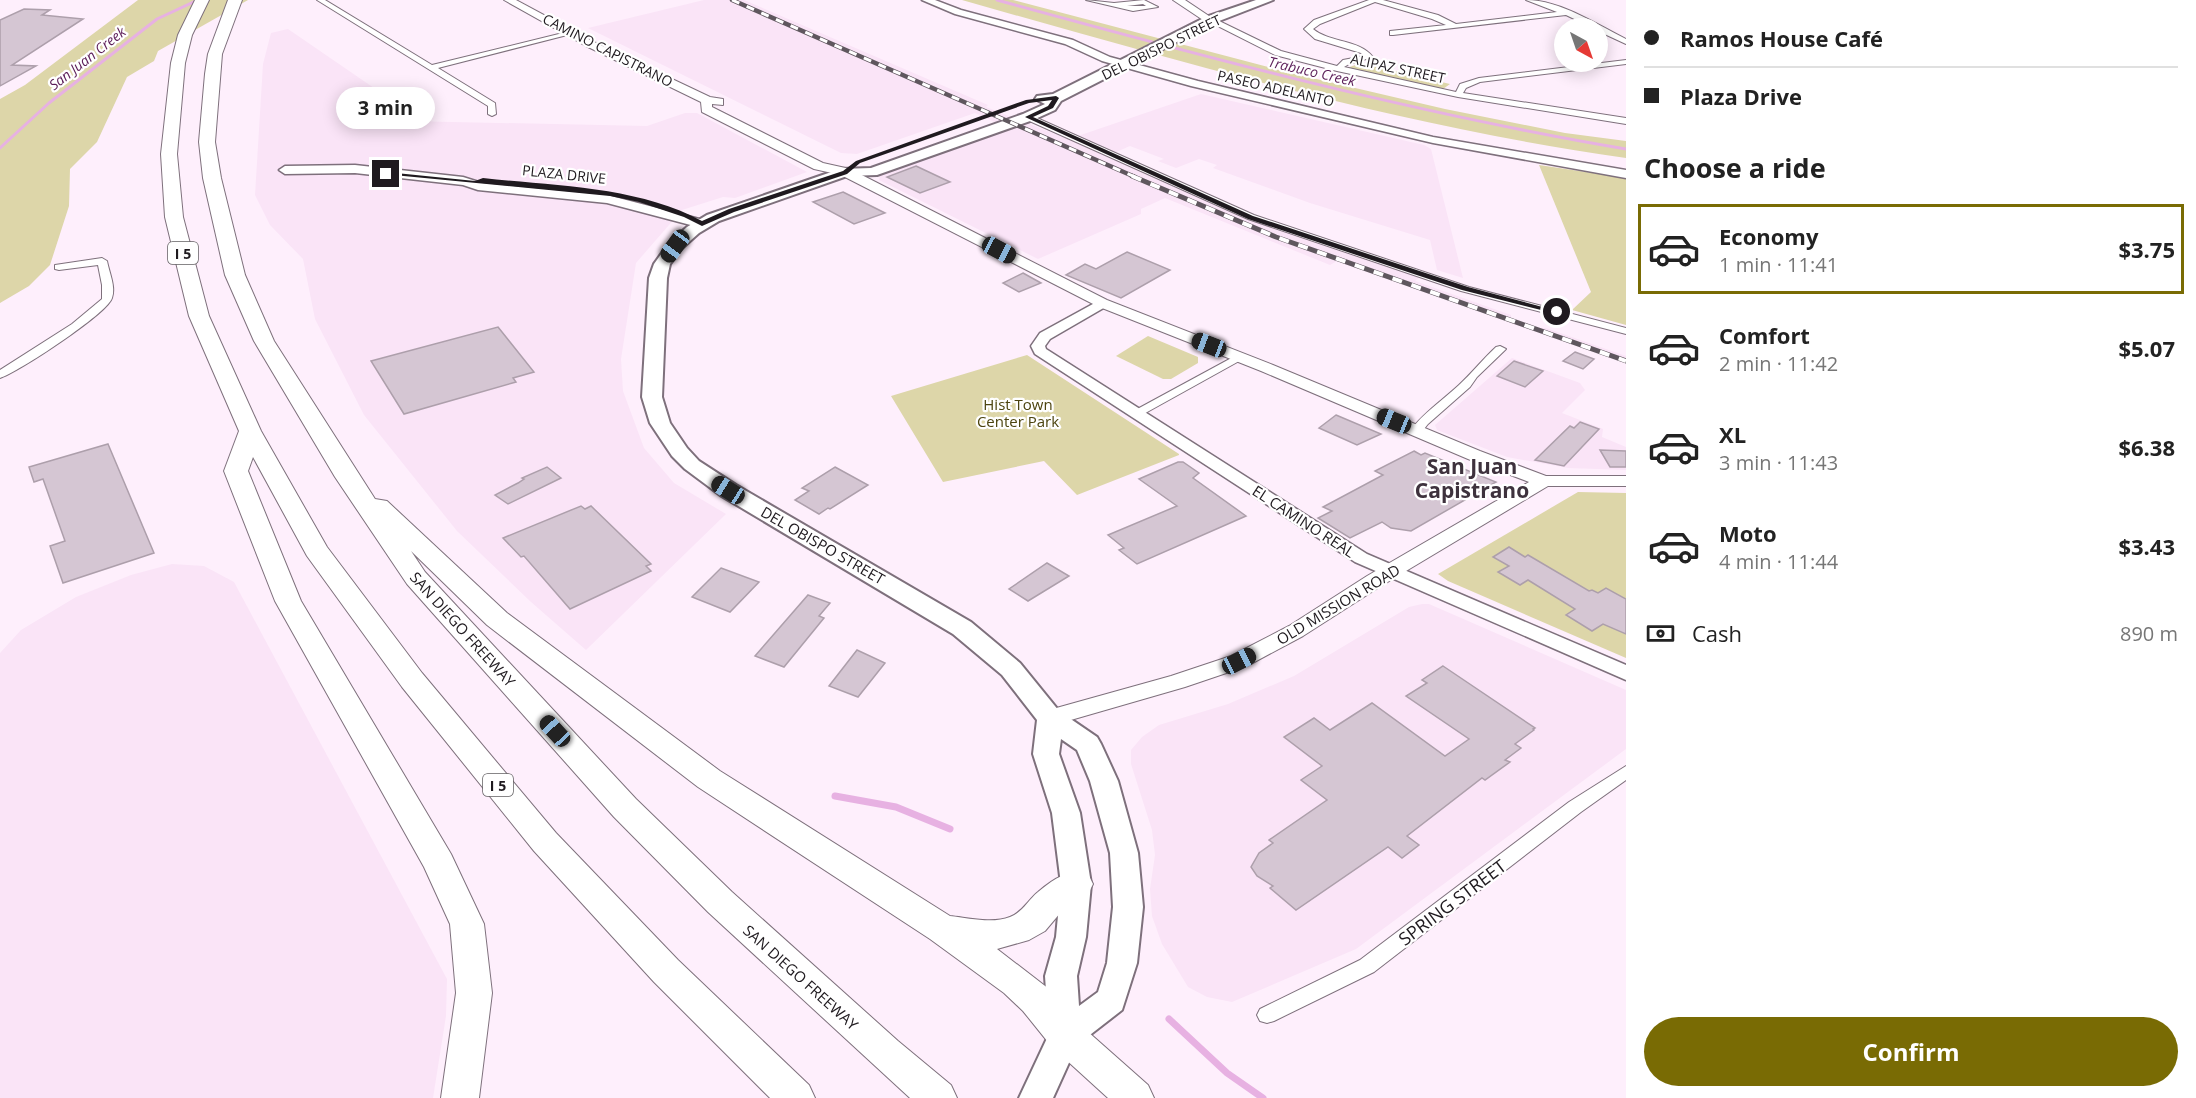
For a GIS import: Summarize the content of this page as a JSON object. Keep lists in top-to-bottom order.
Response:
{
  "streets": {
    "highway": ["I 5", "SAN DIEGO FREEWAY"],
    "main road": [
      "DEL OBISPO STREET",
      "CAMINO CAPISTRANO",
      "ALIPAZ STREET",
      "OLD MISSION ROAD"
    ],
    "street": [
      "PASEO ADELANTO",
      "PLAZA DRIVE",
      "EL CAMINO REAL",
      "SPRING STREET"
    ]
  },
  "crossings": [
    ["DEL OBISPO STREET", "CAMINO CAPISTRANO"],
    ["DEL OBISPO STREET", "ALIPAZ STREET"],
    ["DEL OBISPO STREET", "PASEO ADELANTO"],
    ["DEL OBISPO STREET", "PLAZA DRIVE"],
    ["DEL OBISPO STREET", "OLD MISSION ROAD"],
    ["CAMINO CAPISTRANO", "EL CAMINO REAL"],
    ["CAMINO CAPISTRANO", "OLD MISSION ROAD"],
    ["EL CAMINO REAL", "OLD MISSION ROAD"]
  ],
  "districts": ["San Juan Capistrano"],
  "water": ["San Juan Creek", "Trabuco Creek"],
  "parks": ["Hist Town Center Park"],
  "north": "bottom right",
  "page": {
    "banner": ["Ramos House Café", "Plaza Drive"],
    "bubble": "3 min",
    "heading": "Choose a ride",
    "list": [
      {
        "name": "Economy",
        "note": "1 min · 11:41",
        "value": "$3.75"
      },
      {
        "name": "Comfort",
        "note": "2 min · 11:42",
        "value": "$5.07"
      },
      {
        "name": "XL",
        "note": "3 min · 11:43",
        "value": "$6.38"
      },
      {
        "name": "Moto",
        "note": "4 min · 11:44",
        "value": "$3.43"
      }
    ],
    "pay": ["Cash", "890 m"],
    "buttons": "Confirm"
  }
}
